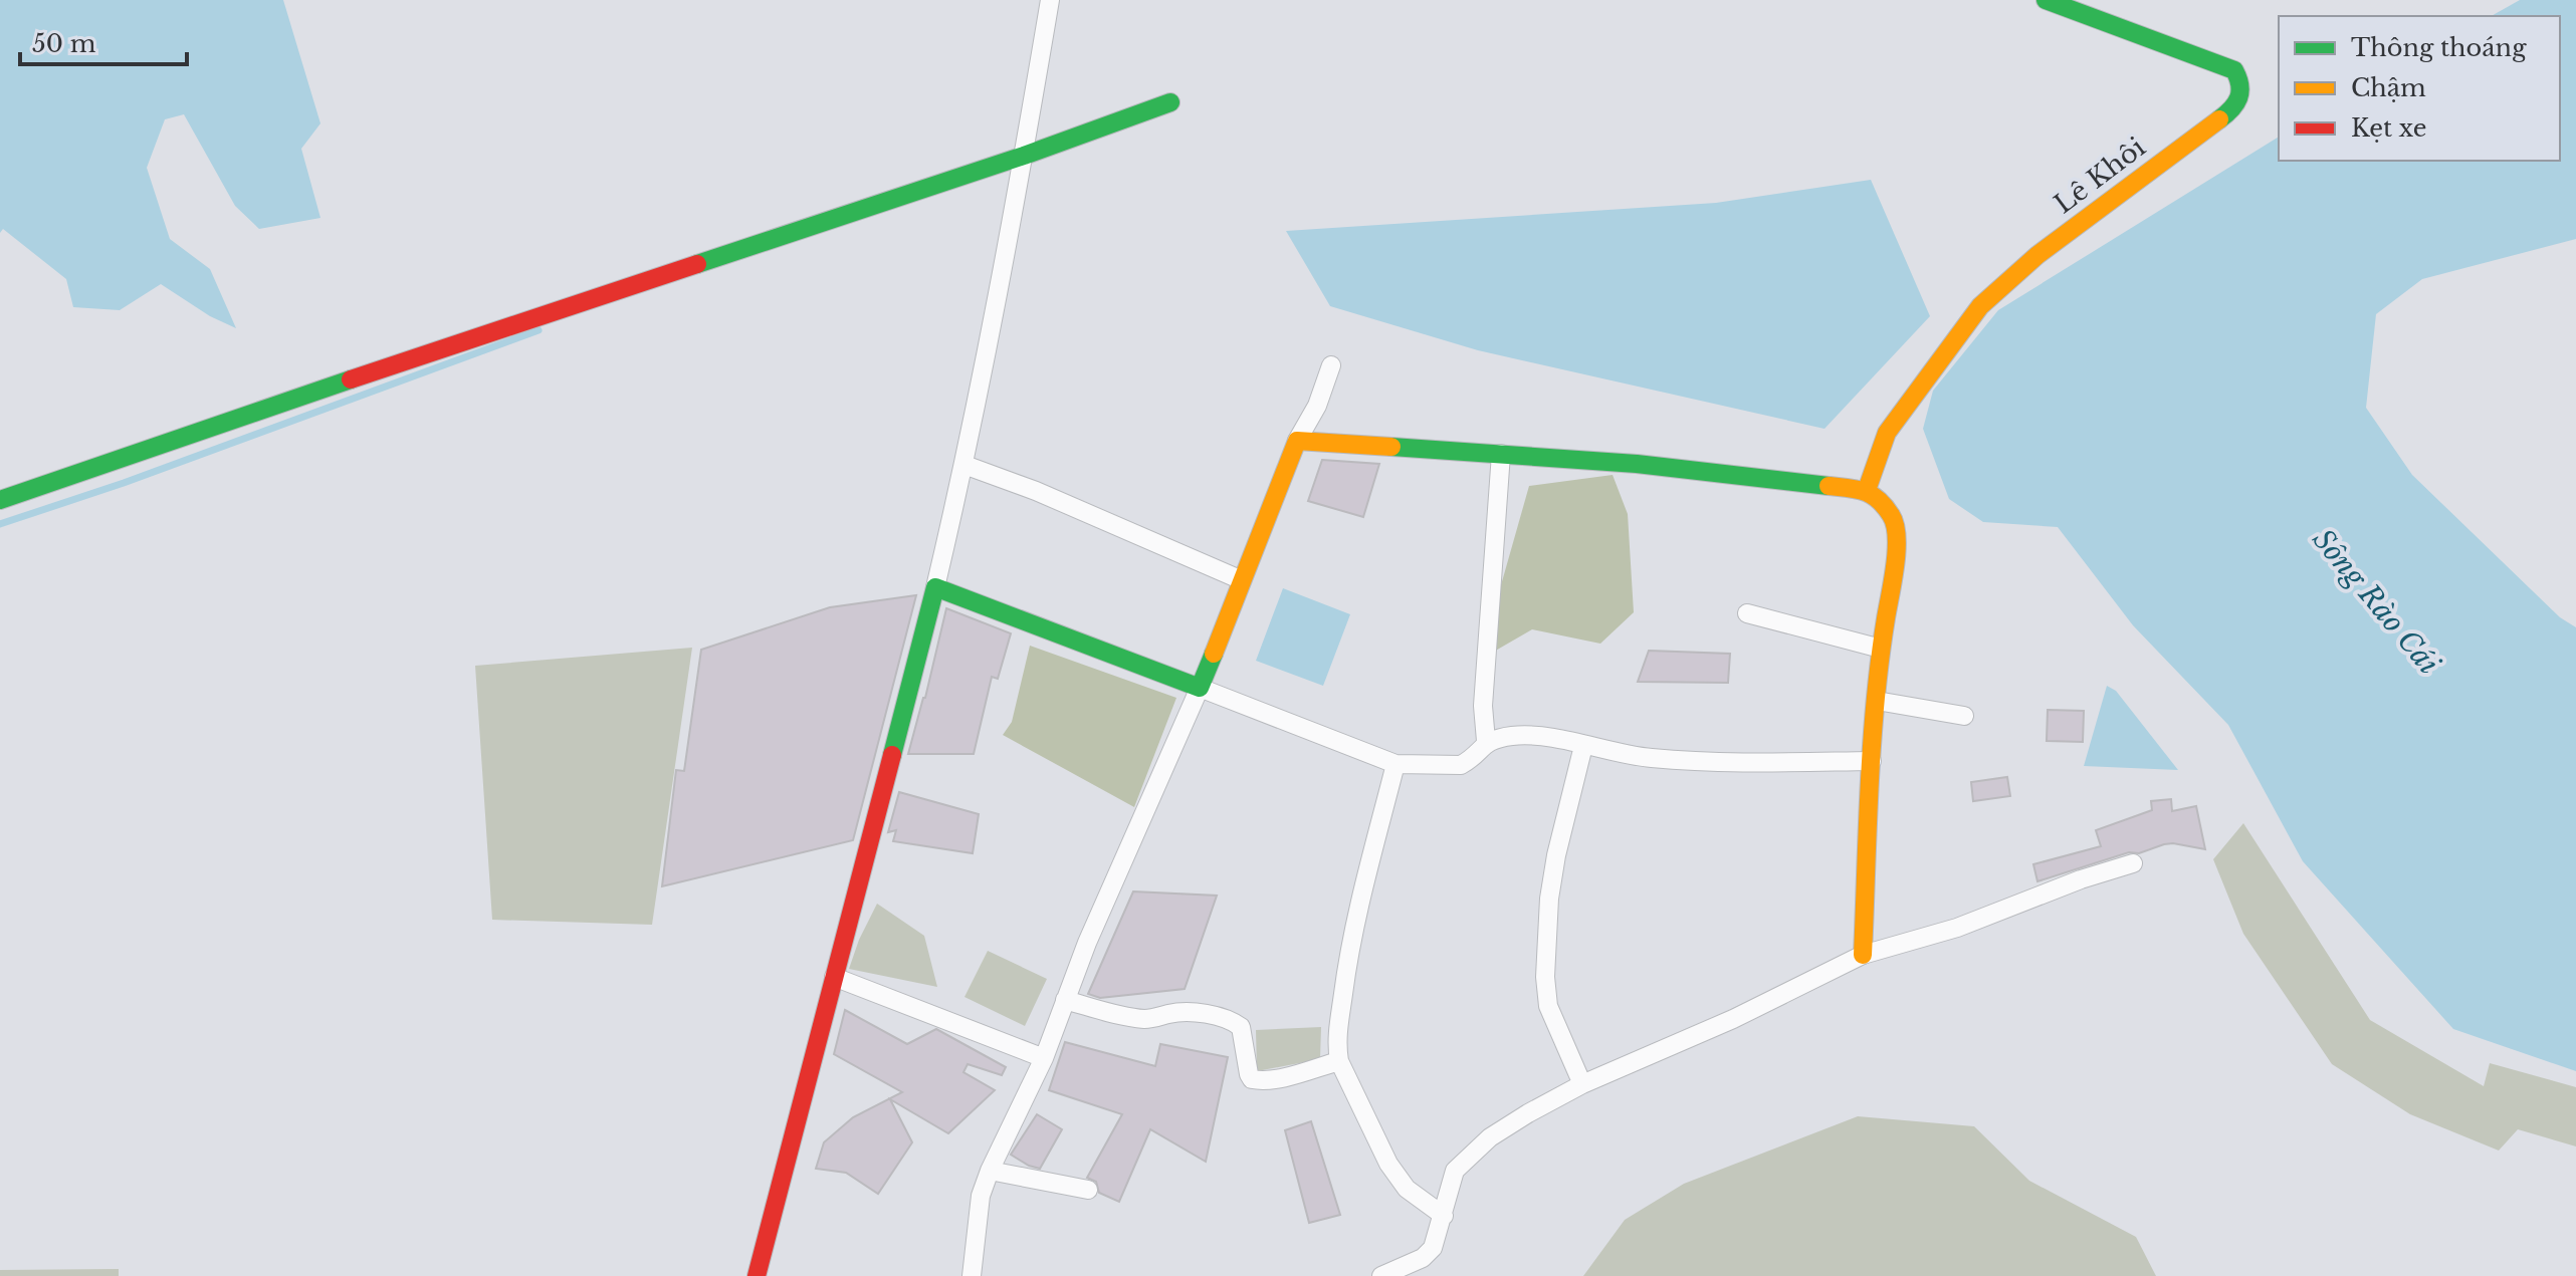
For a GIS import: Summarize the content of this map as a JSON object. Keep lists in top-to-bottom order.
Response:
{
  "streets": {
    "street": ["Lê Khôi"]
  },
  "water": ["Sông Rào Cái"],
  "legend": ["Thông thoáng", "Chậm", "Kẹt xe"],
  "scale_bar": "50 m"
}
